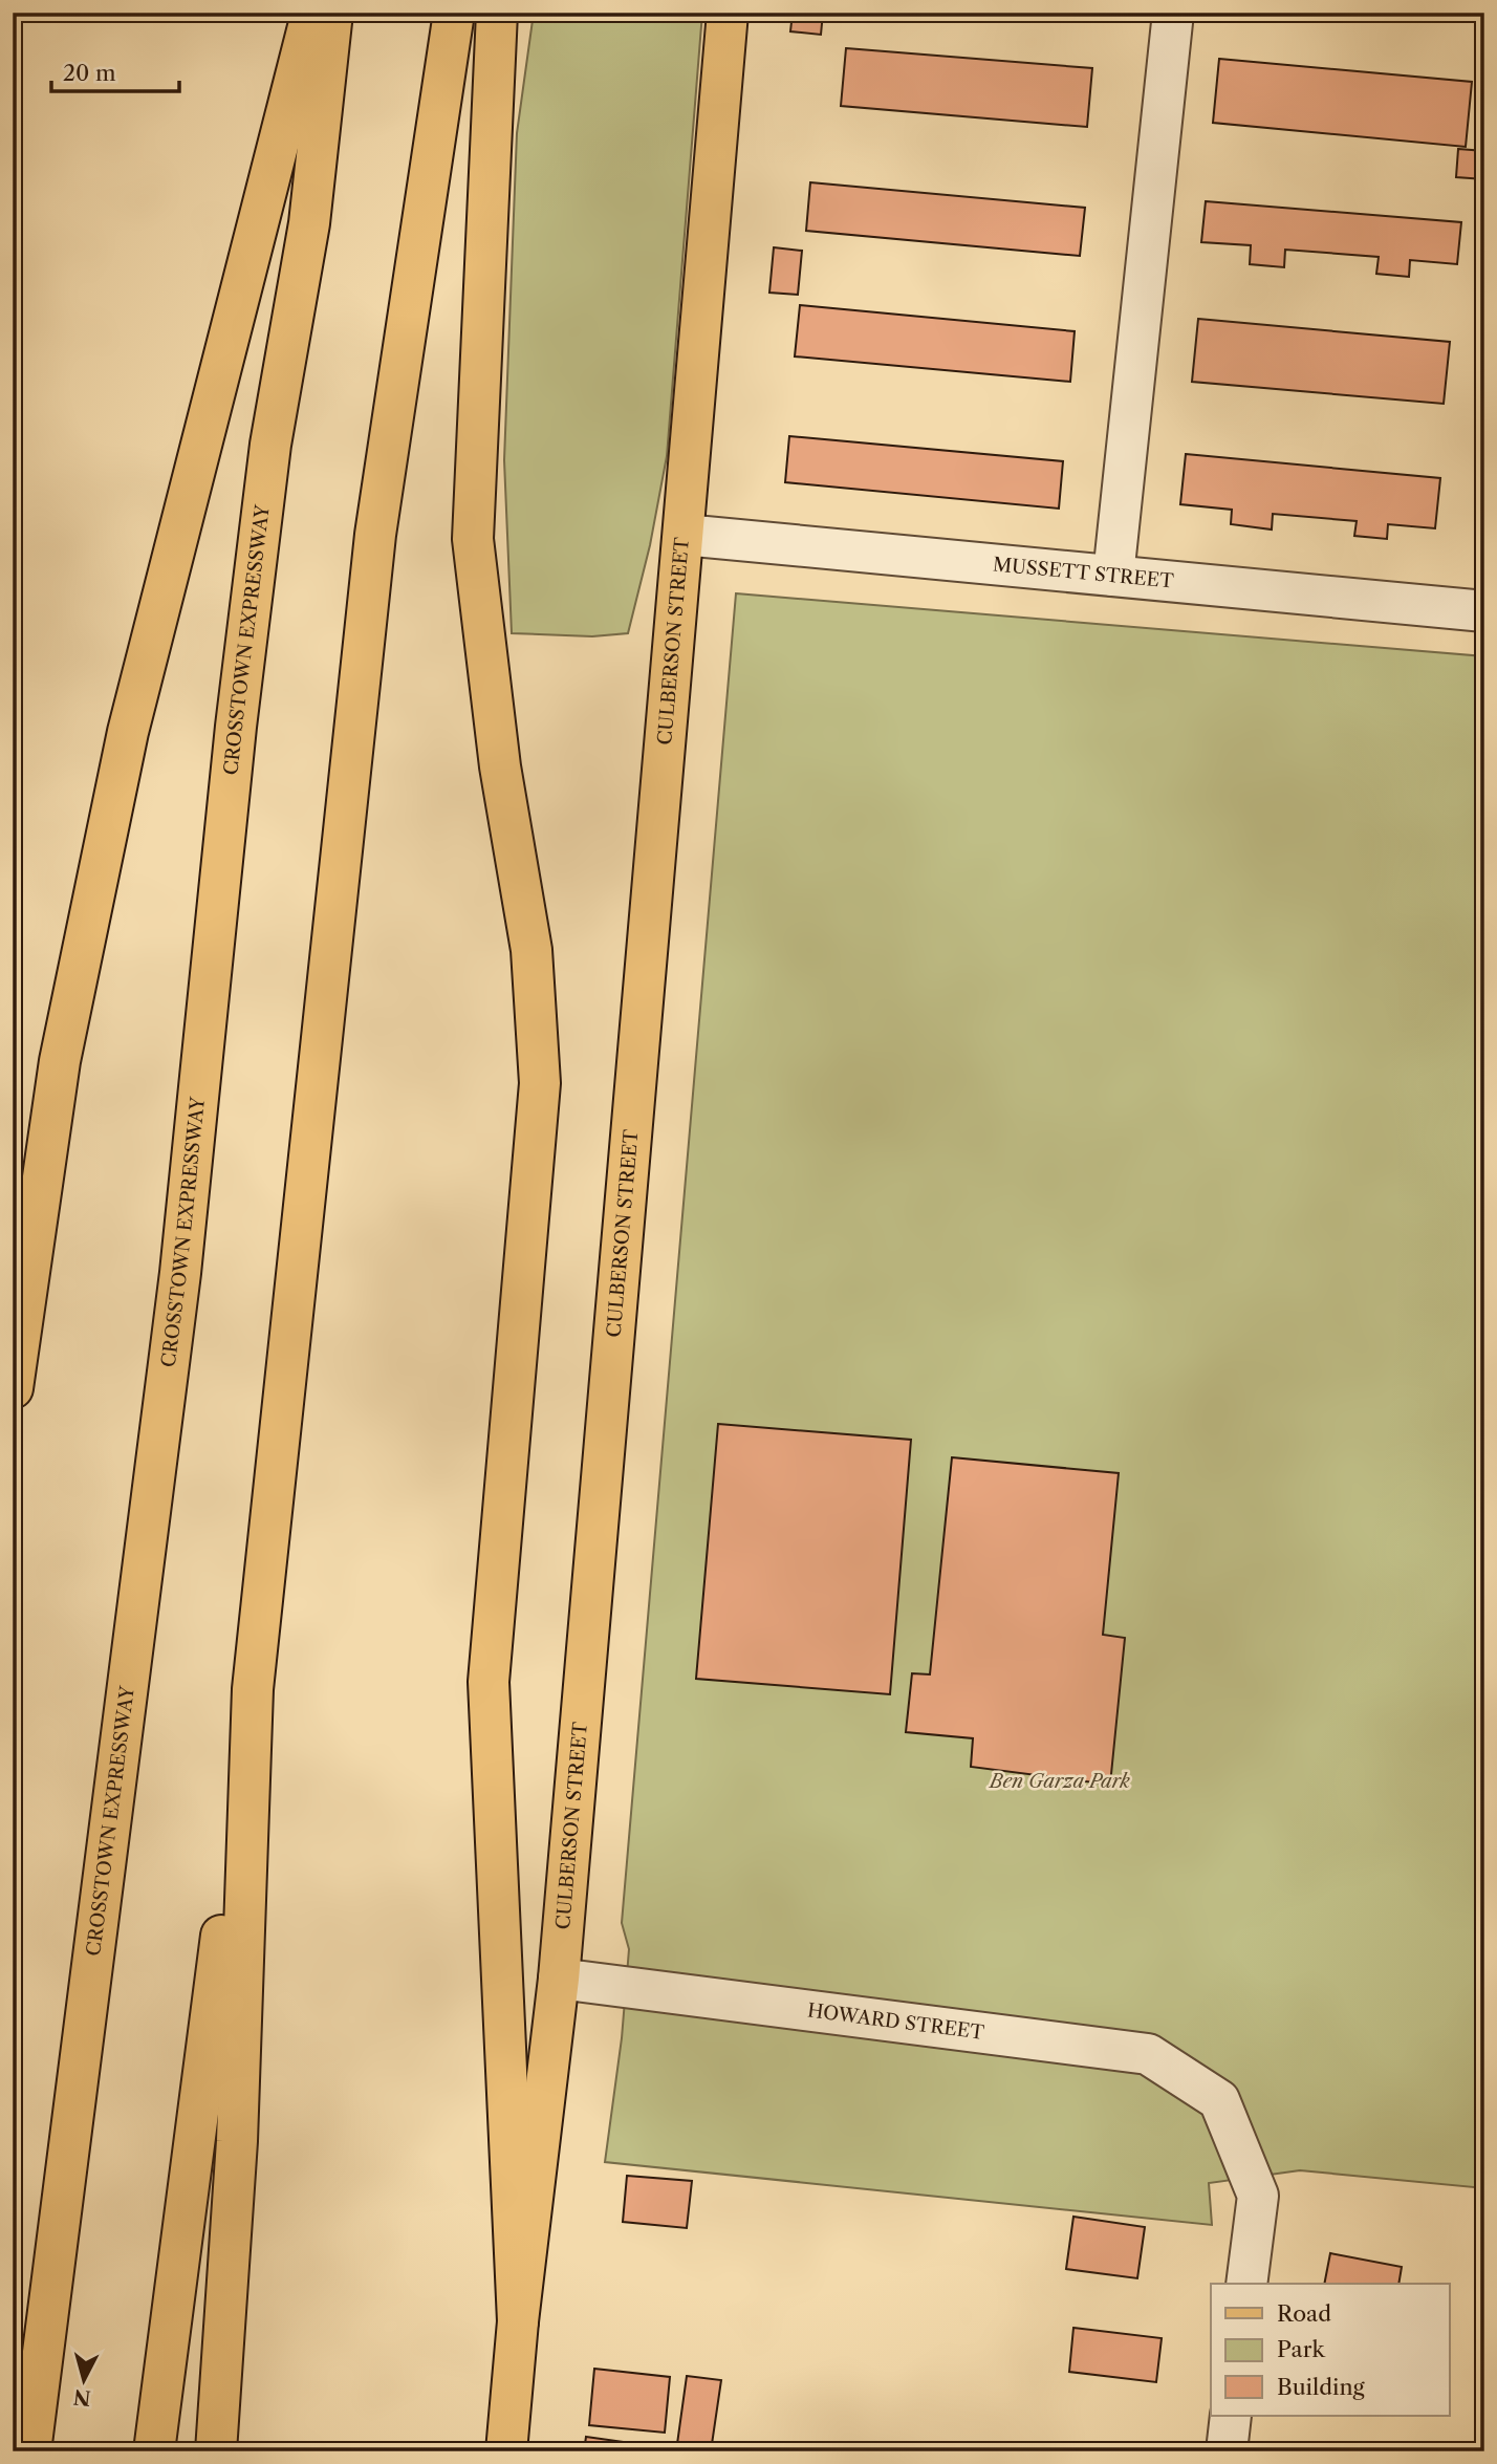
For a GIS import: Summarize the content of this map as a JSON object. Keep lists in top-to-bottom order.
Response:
{
  "streets": {
    "main road": ["CROSSTOWN EXPRESSWAY", "CULBERSON STREET"],
    "street": ["MUSSETT STREET", "HOWARD STREET"]
  },
  "crossings": [
    ["MUSSETT STREET", "CULBERSON STREET"],
    ["CULBERSON STREET", "HOWARD STREET"]
  ],
  "parks": ["Ben Garza Park"],
  "legend": ["Road", "Park", "Building"],
  "scale_bar": "20 m",
  "north": "bottom"
}
